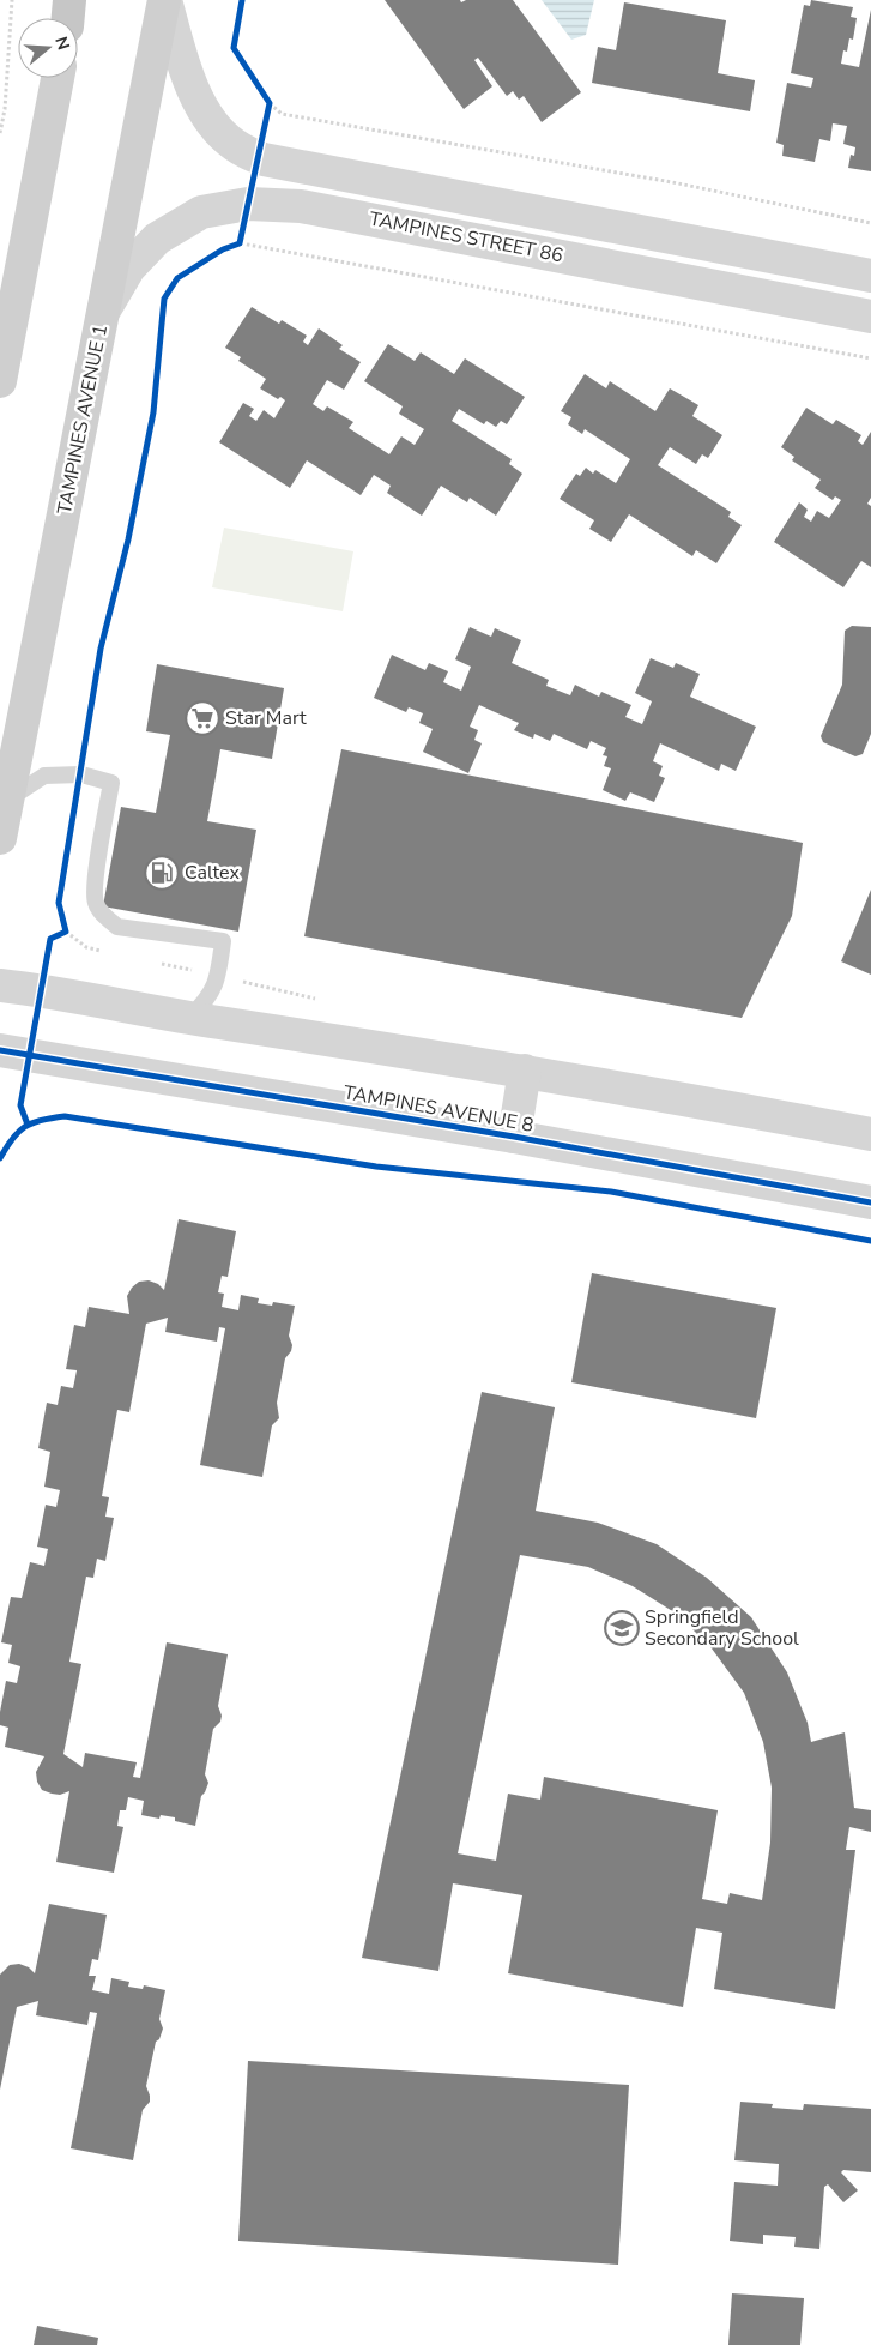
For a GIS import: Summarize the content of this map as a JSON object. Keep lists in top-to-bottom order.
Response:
{
  "streets": {
    "main road": ["TAMPINES AVENUE 1"],
    "street": ["TAMPINES STREET 86", "TAMPINES AVENUE 8"]
  },
  "crossings": [
    ["TAMPINES STREET 86", "TAMPINES AVENUE 1"]
  ],
  "places": {
    "supermarket": ["Star Mart"],
    "fuel station": ["Caltex"],
    "school or university": ["Springfield Secondary School"]
  },
  "north": "right"
}
